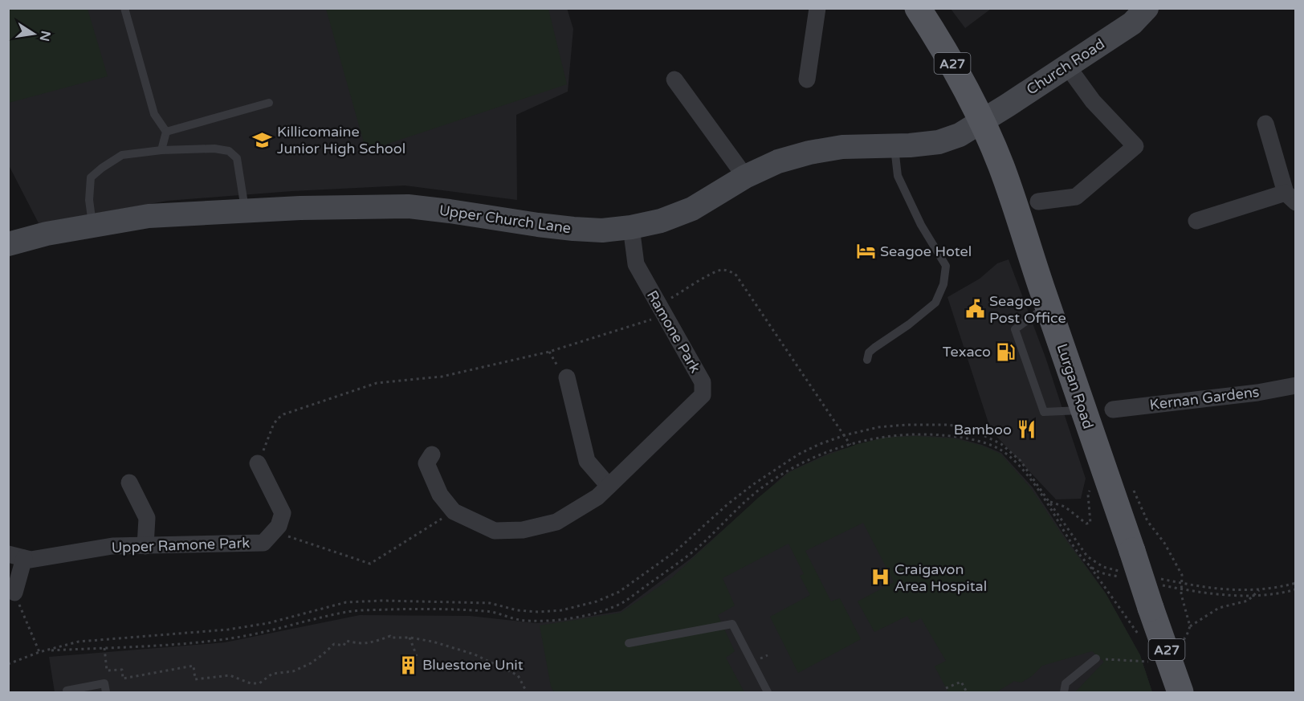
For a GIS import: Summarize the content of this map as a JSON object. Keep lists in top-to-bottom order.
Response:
{
  "streets": {
    "main road": ["A27", "Lurgan Road"],
    "street": [
      "Church Road",
      "Upper Church Lane",
      "Ramone Park",
      "Kernan Gardens",
      "Upper Ramone Park"
    ]
  },
  "crossings": [
    ["Church Road", "Upper Church Lane"],
    ["Church Road", "Lurgan Road"],
    ["Upper Church Lane", "Ramone Park"],
    ["Upper Church Lane", "Lurgan Road"]
  ],
  "places": {
    "school or university": ["Killicomaine Junior High School"],
    "hotel": ["Seagoe Hotel"],
    "public building": ["Seagoe Post Office"],
    "fuel station": ["Texaco"],
    "restaurant": ["Bamboo"],
    "hospital": ["Craigavon Area Hospital"],
    "building": ["Bluestone Unit"]
  },
  "north": "right"
}
